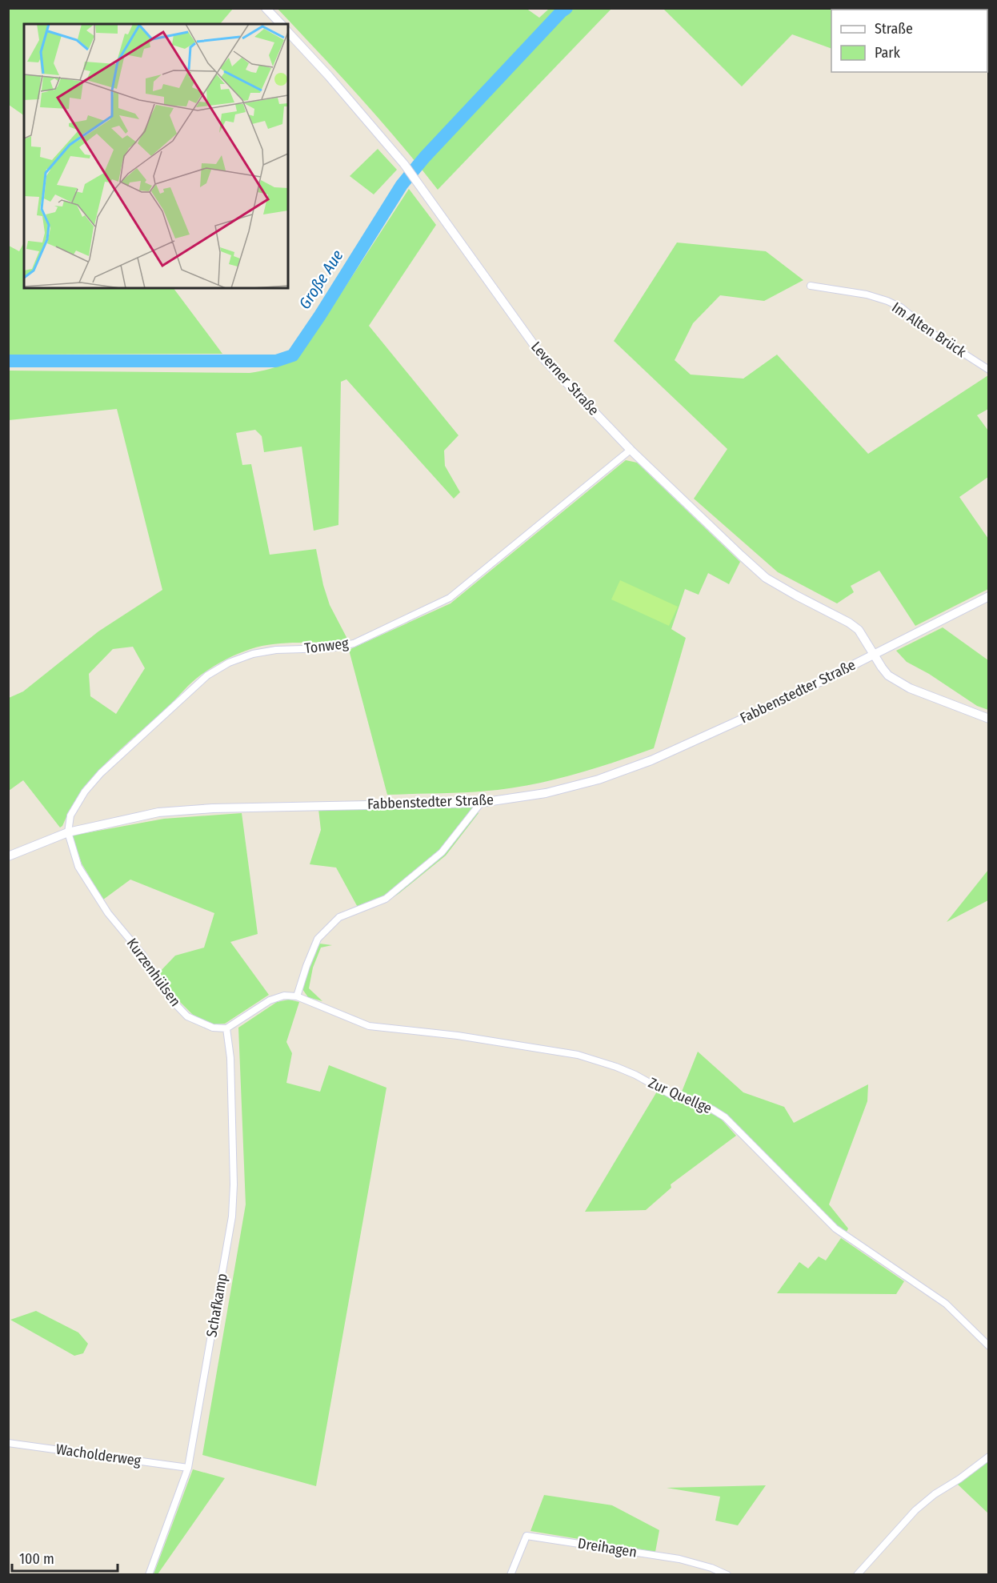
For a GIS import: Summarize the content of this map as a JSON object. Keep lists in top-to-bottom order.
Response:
{
  "streets": {
    "street": [
      "Im Alten Brück",
      "Leverner Straße",
      "Tonweg",
      "Fabbenstedter Straße",
      "Kurzenhülsen",
      "Zur Quellge",
      "Schafkamp",
      "Wacholderweg",
      "Dreihagen"
    ]
  },
  "crossings": [
    ["Leverner Straße", "Tonweg"],
    ["Leverner Straße", "Fabbenstedter Straße"],
    ["Tonweg", "Fabbenstedter Straße"],
    ["Tonweg", "Kurzenhülsen"],
    ["Fabbenstedter Straße", "Kurzenhülsen"],
    ["Kurzenhülsen", "Schafkamp"],
    ["Schafkamp", "Wacholderweg"]
  ],
  "water": ["Große Aue"],
  "legend": ["Straße", "Park"],
  "scale_bar": "100 m"
}
